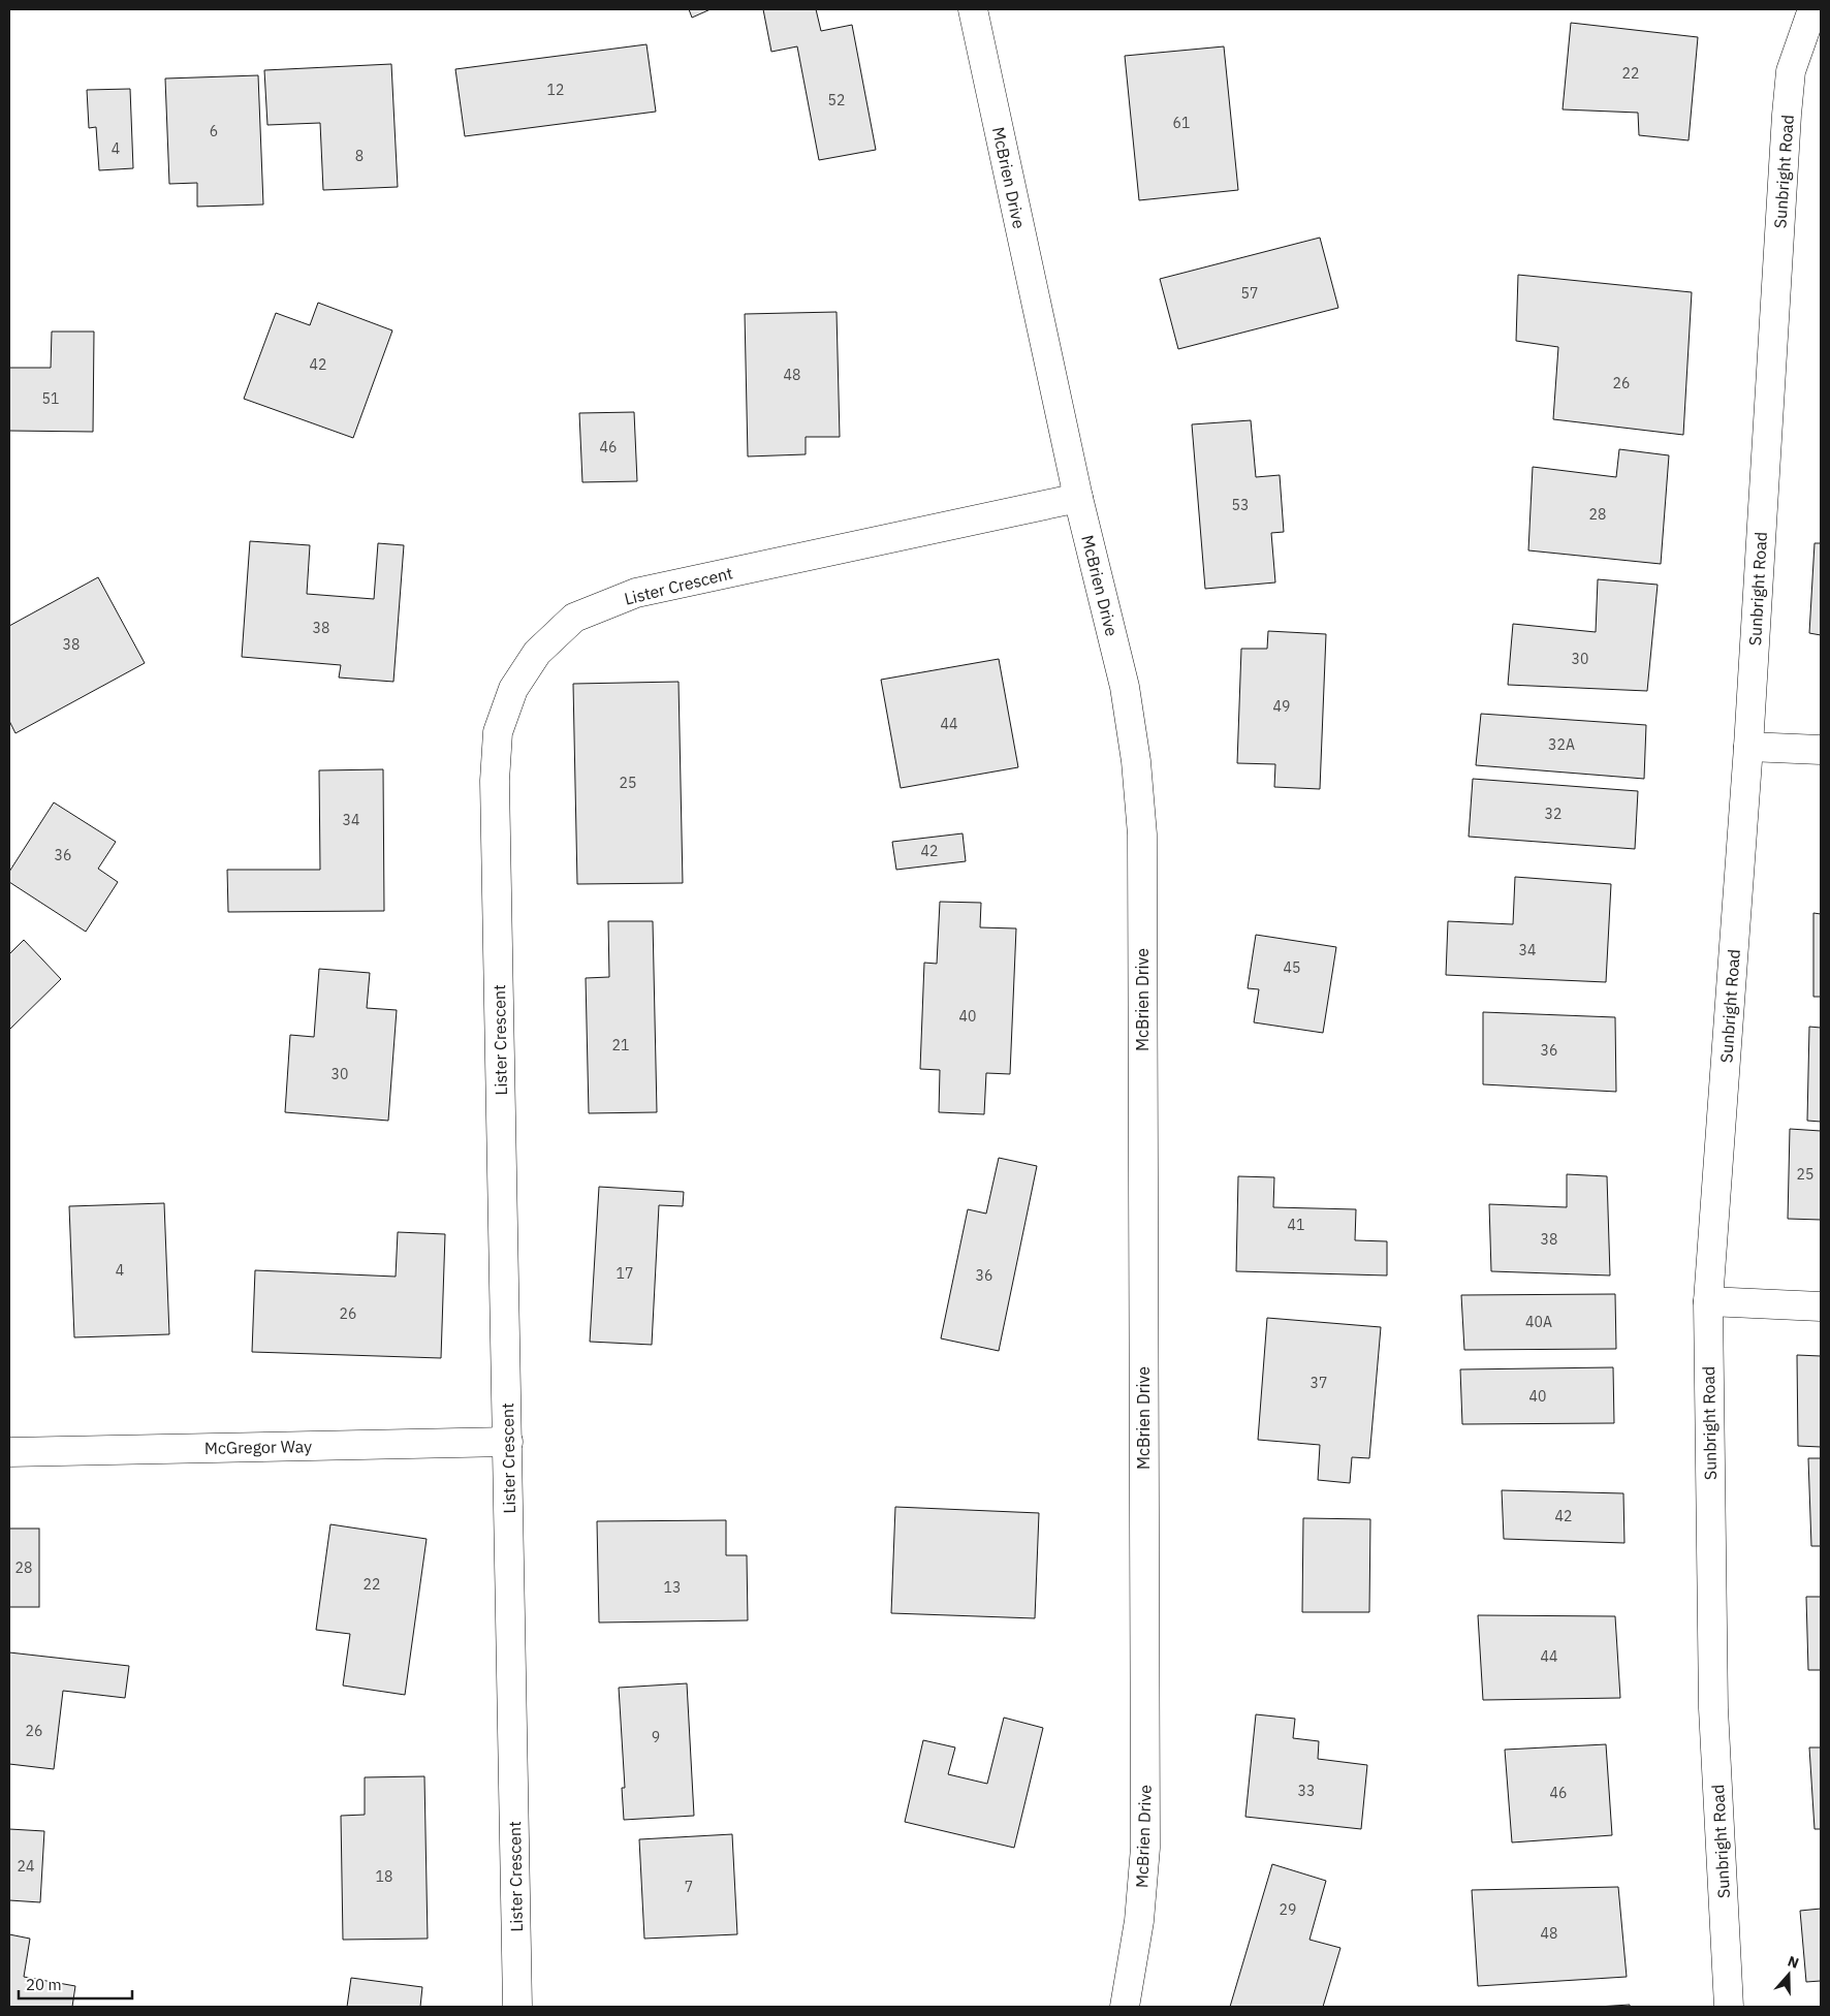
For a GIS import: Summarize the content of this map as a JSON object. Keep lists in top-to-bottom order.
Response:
{
  "streets": {
    "street": [
      "Sunbright Road",
      "McBrien Drive",
      "Lister Crescent",
      "McGregor Way"
    ]
  },
  "crossings": [
    ["McBrien Drive", "Lister Crescent"],
    ["Lister Crescent", "McGregor Way"]
  ],
  "house_numbers": [
    "22",
    "12",
    "52",
    "61",
    "6",
    "4",
    "8",
    "57",
    "42",
    "48",
    "26",
    "51",
    "46",
    "53",
    "28",
    "38",
    "38",
    "30",
    "49",
    "44",
    "32A",
    "25",
    "32",
    "34",
    "42",
    "36",
    "34",
    "45",
    "40",
    "21",
    "36",
    "30",
    "25",
    "41",
    "38",
    "4",
    "17",
    "36",
    "26",
    "40A",
    "37",
    "40",
    "42",
    "28",
    "22",
    "13",
    "44",
    "26",
    "9",
    "33",
    "46",
    "24",
    "18",
    "7",
    "29",
    "48"
  ],
  "scale_bar": "20 m",
  "north": "top"
}
